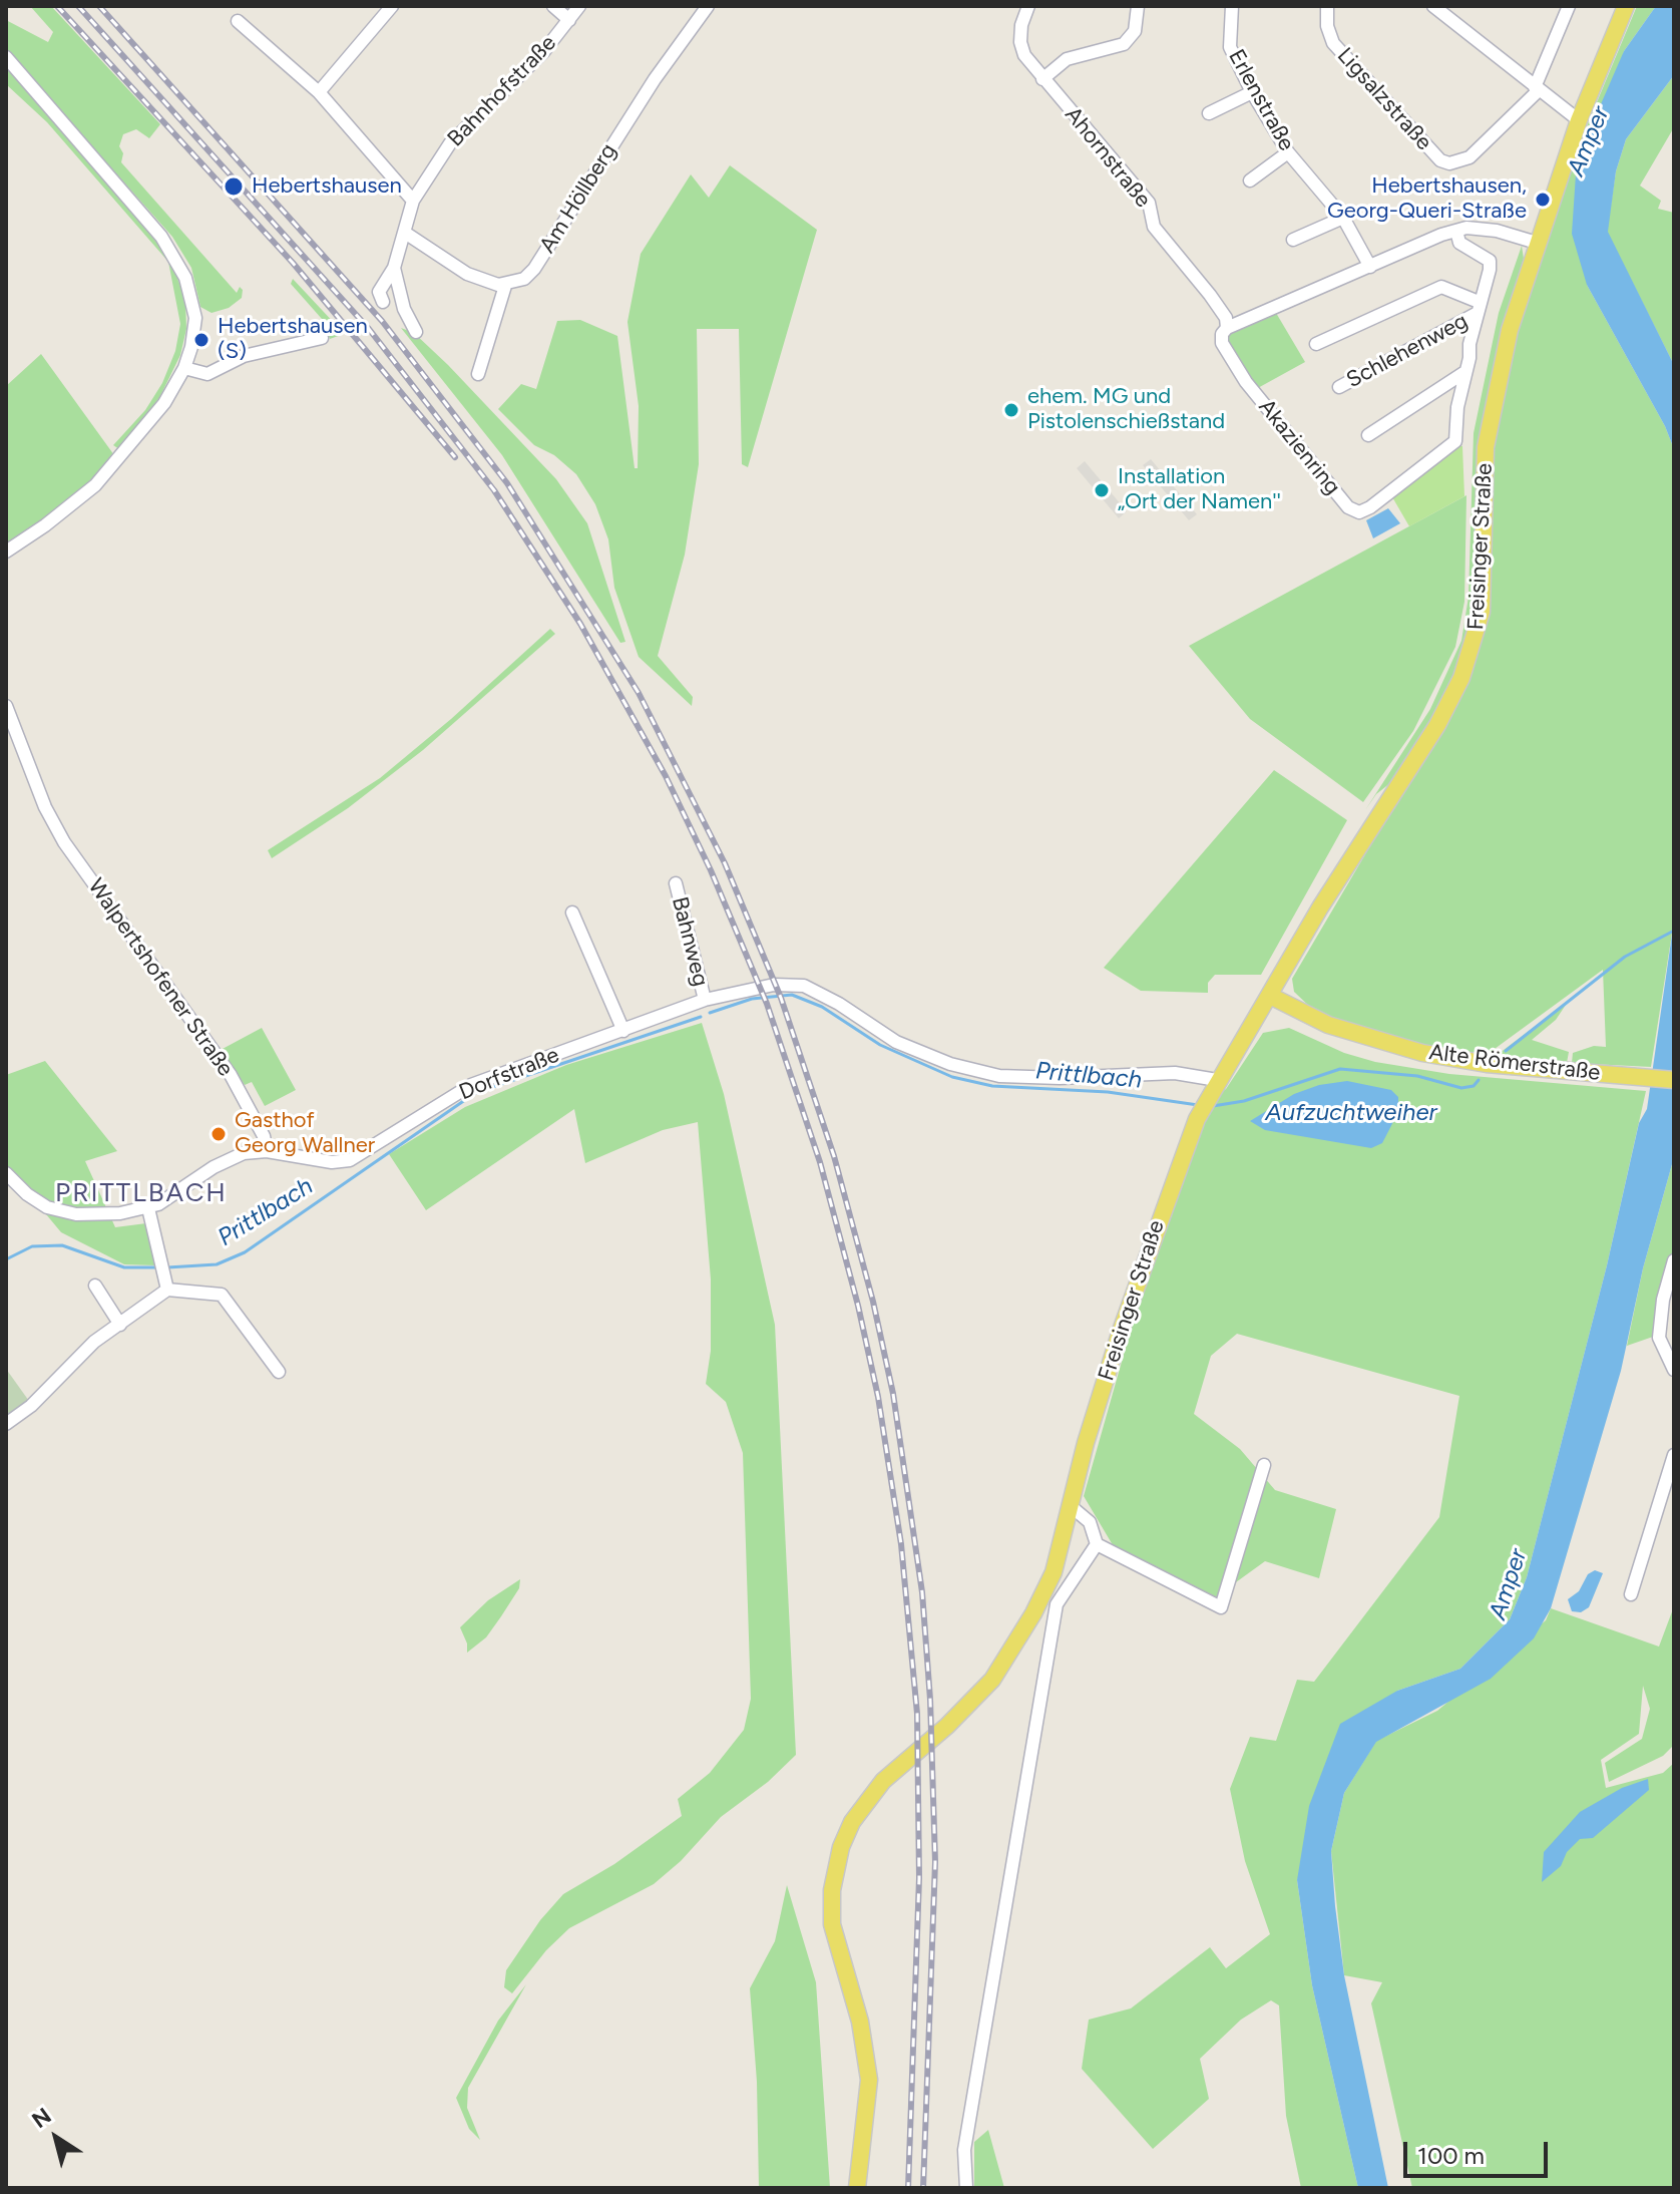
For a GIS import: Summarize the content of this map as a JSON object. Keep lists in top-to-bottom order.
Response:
{
  "streets": {
    "main road": ["Freisinger Straße", "Alte Römerstraße"],
    "street": [
      "Bahnhofstraße",
      "Ligsalzstraße",
      "Erlenstraße",
      "Ahornstraße",
      "Am Höllberg",
      "Schlehenweg",
      "Akazienring",
      "Bahnweg",
      "Walpertshofener Straße",
      "Dorfstraße"
    ]
  },
  "crossings": [
    ["Ahornstraße", "Akazienring"],
    ["Schlehenweg", "Akazienring"],
    ["Freisinger Straße", "Alte Römerstraße"],
    ["Freisinger Straße", "Dorfstraße"],
    ["Bahnweg", "Dorfstraße"],
    ["Walpertshofener Straße", "Dorfstraße"]
  ],
  "districts": ["PRITTLBACH"],
  "water": ["Amper", "Prittlbach", "Aufzuchtweiher"],
  "places": [
    "Hebertshausen",
    "Hebertshausen, Georg-Queri-Straße",
    "Hebertshausen (S)",
    "ehem. MG und Pistolenschießstand",
    "Installation „Ort der Namen''",
    "Gasthof Georg Wallner"
  ],
  "scale_bar": "100 m",
  "north": "top left"
}
